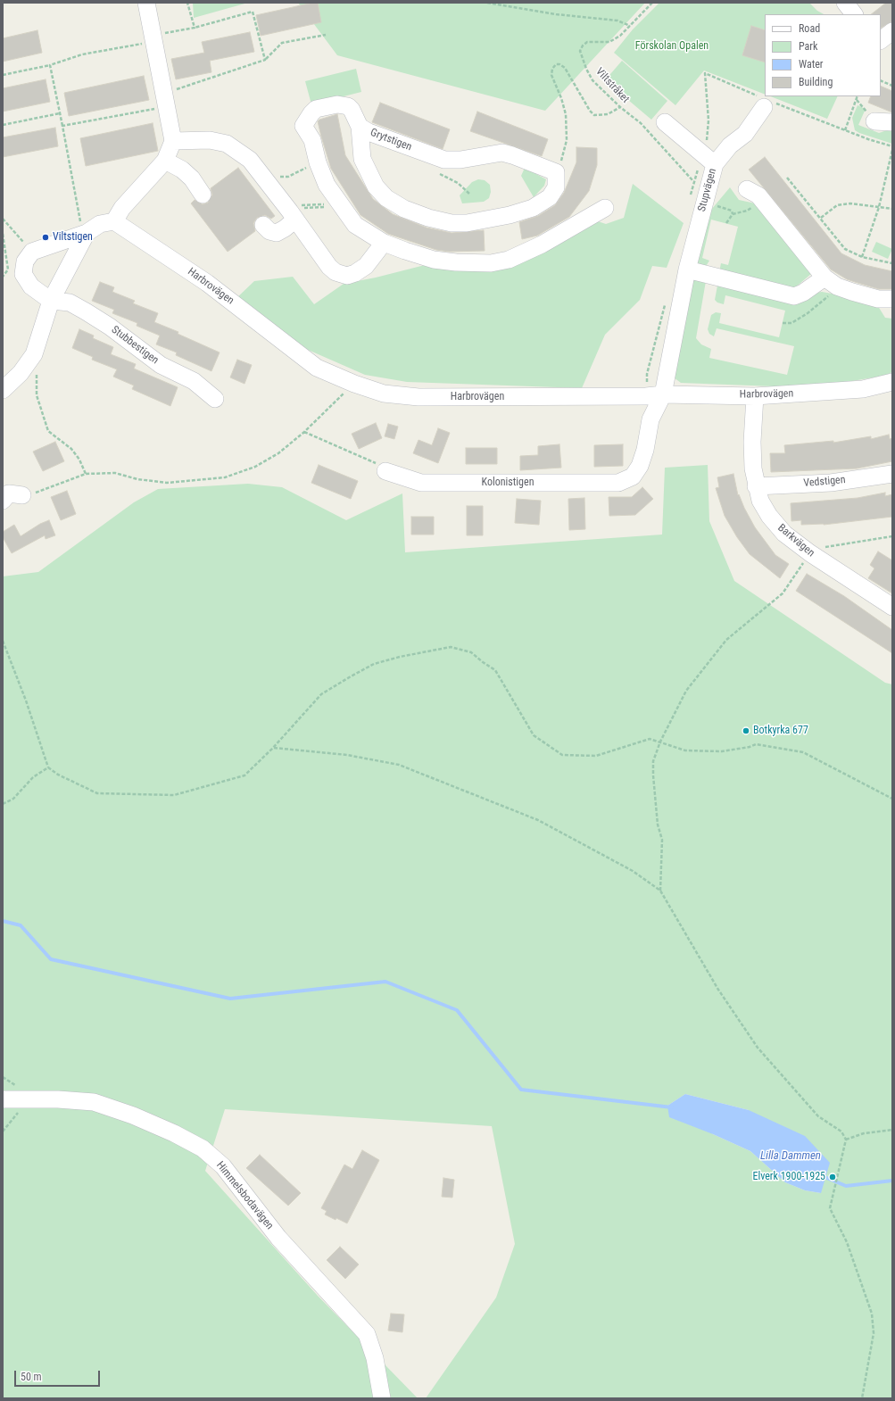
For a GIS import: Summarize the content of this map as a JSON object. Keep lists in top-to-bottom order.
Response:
{
  "streets": {
    "street": [
      "Grytstigen",
      "Stupvägen",
      "Harbrovägen",
      "Stubbestigen",
      "Vedstigen",
      "Kolonistigen",
      "Barkvägen",
      "Himmelsbodavägen"
    ],
    "path": ["Viltstråket"]
  },
  "crossings": [
    ["Viltstråket", "Stupvägen"],
    ["Stupvägen", "Harbrovägen"],
    ["Stupvägen", "Kolonistigen"],
    ["Harbrovägen", "Kolonistigen"],
    ["Harbrovägen", "Barkvägen"],
    ["Vedstigen", "Barkvägen"]
  ],
  "water": ["Lilla Dammen"],
  "parks": ["Förskolan Opalen"],
  "places": ["Viltstigen", "Botkyrka 677", "Elverk 1900-1925"],
  "legend": [
    "Road",
    "Park",
    "Water",
    "Building"
  ],
  "scale_bar": "50 m"
}
